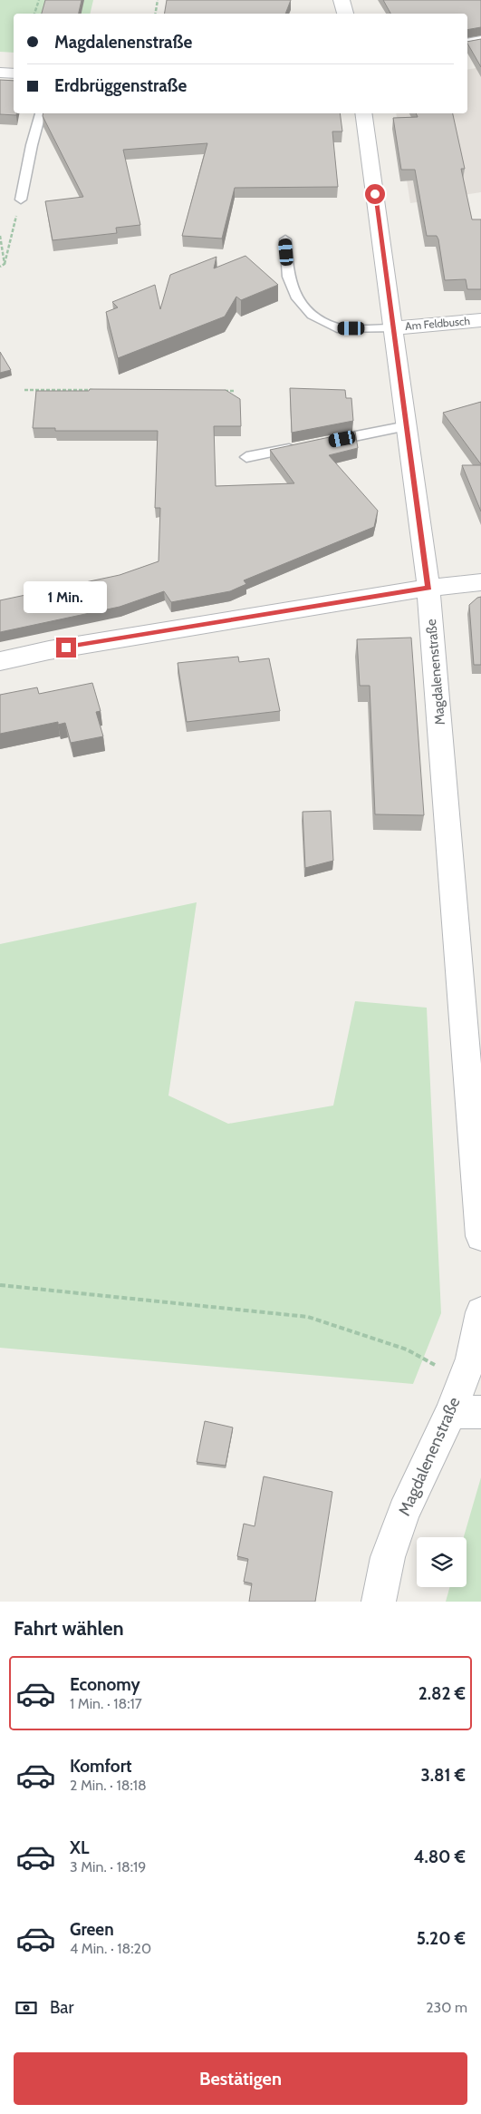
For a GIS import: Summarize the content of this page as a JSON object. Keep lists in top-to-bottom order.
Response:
{
  "streets": {
    "street": ["Am Feldbusch", "Magdalenenstraße"]
  },
  "crossings": [
    ["Am Feldbusch", "Magdalenenstraße"]
  ],
  "page": {
    "banner": ["Magdalenenstraße", "Erdbrüggenstraße"],
    "bubble": "1 Min.",
    "heading": "Fahrt wählen",
    "list": [
      {
        "name": "Economy",
        "note": "1 Min. · 18:17",
        "value": "2.82 €"
      },
      {
        "name": "Komfort",
        "note": "2 Min. · 18:18",
        "value": "3.81 €"
      },
      {
        "name": "XL",
        "note": "3 Min. · 18:19",
        "value": "4.80 €"
      },
      {
        "name": "Green",
        "note": "4 Min. · 18:20",
        "value": "5.20 €"
      }
    ],
    "pay": ["Bar", "230 m"],
    "buttons": "Bestätigen"
  }
}
